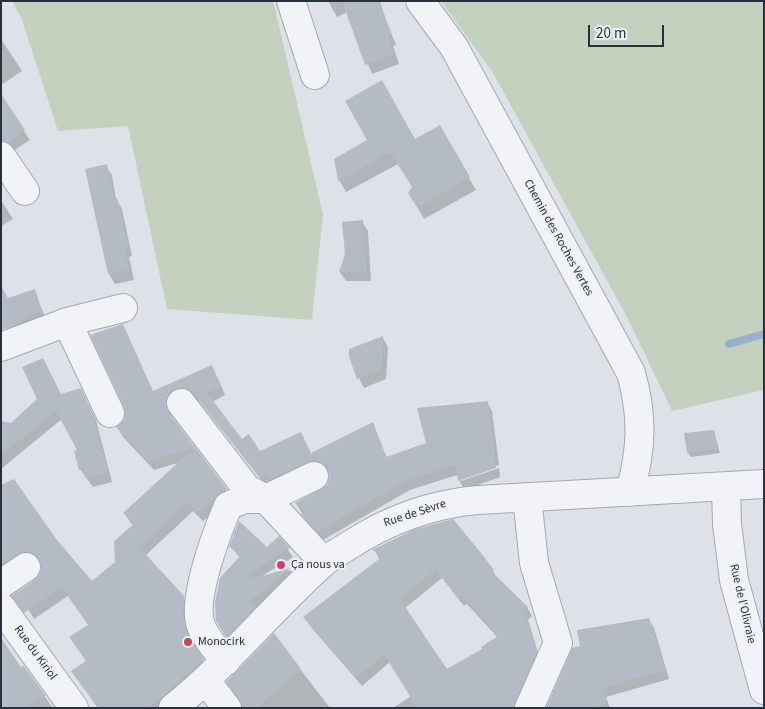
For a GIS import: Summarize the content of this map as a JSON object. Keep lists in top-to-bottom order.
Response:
{
  "streets": {
    "street": [
      "Chemin des Roches Vertes",
      "Rue de Sèvre",
      "Rue de l'Olivraie",
      "Rue du Kiriol"
    ]
  },
  "crossings": [
    ["Chemin des Roches Vertes", "Rue de Sèvre"],
    ["Rue de Sèvre", "Rue de l'Olivraie"]
  ],
  "places": ["Ça nous va", "Monocirk"],
  "scale_bar": "20 m"
}
